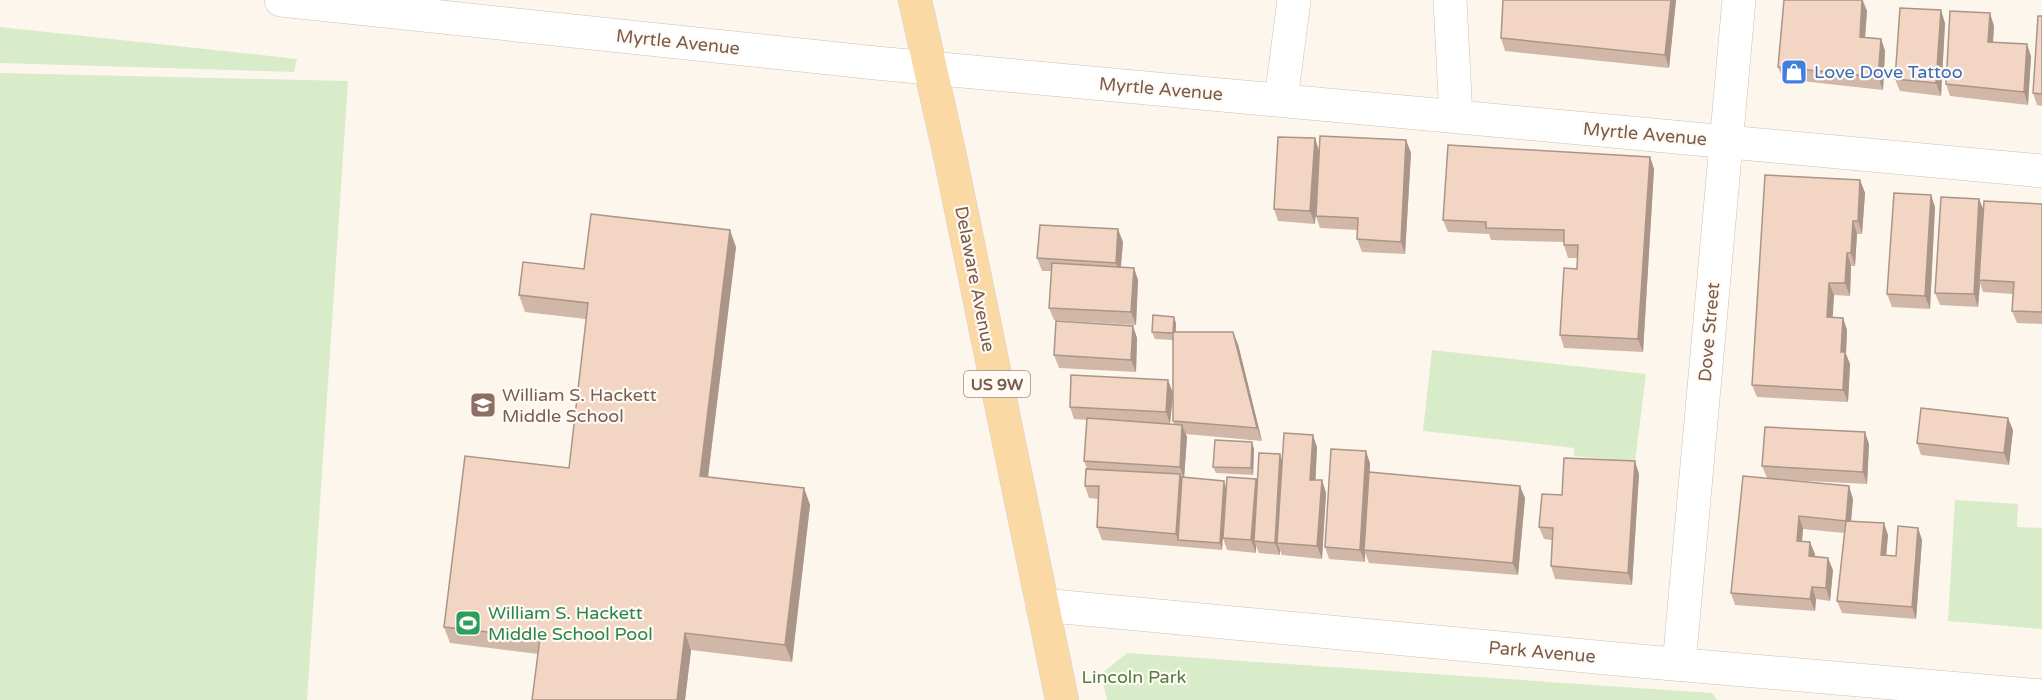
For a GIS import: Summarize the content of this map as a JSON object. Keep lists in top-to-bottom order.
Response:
{
  "streets": {
    "main road": ["Delaware Avenue", "US 9W"],
    "street": ["Myrtle Avenue", "Dove Street", "Park Avenue"]
  },
  "crossings": [
    ["Myrtle Avenue", "Delaware Avenue"],
    ["Myrtle Avenue", "Dove Street"],
    ["Delaware Avenue", "Park Avenue"],
    ["Dove Street", "Park Avenue"]
  ],
  "parks": ["Lincoln Park"],
  "places": {
    "shop": ["Love Dove Tattoo"],
    "school or university": ["William S. Hackett Middle School"],
    "sports": ["William S. Hackett Middle School Pool"]
  }
}
